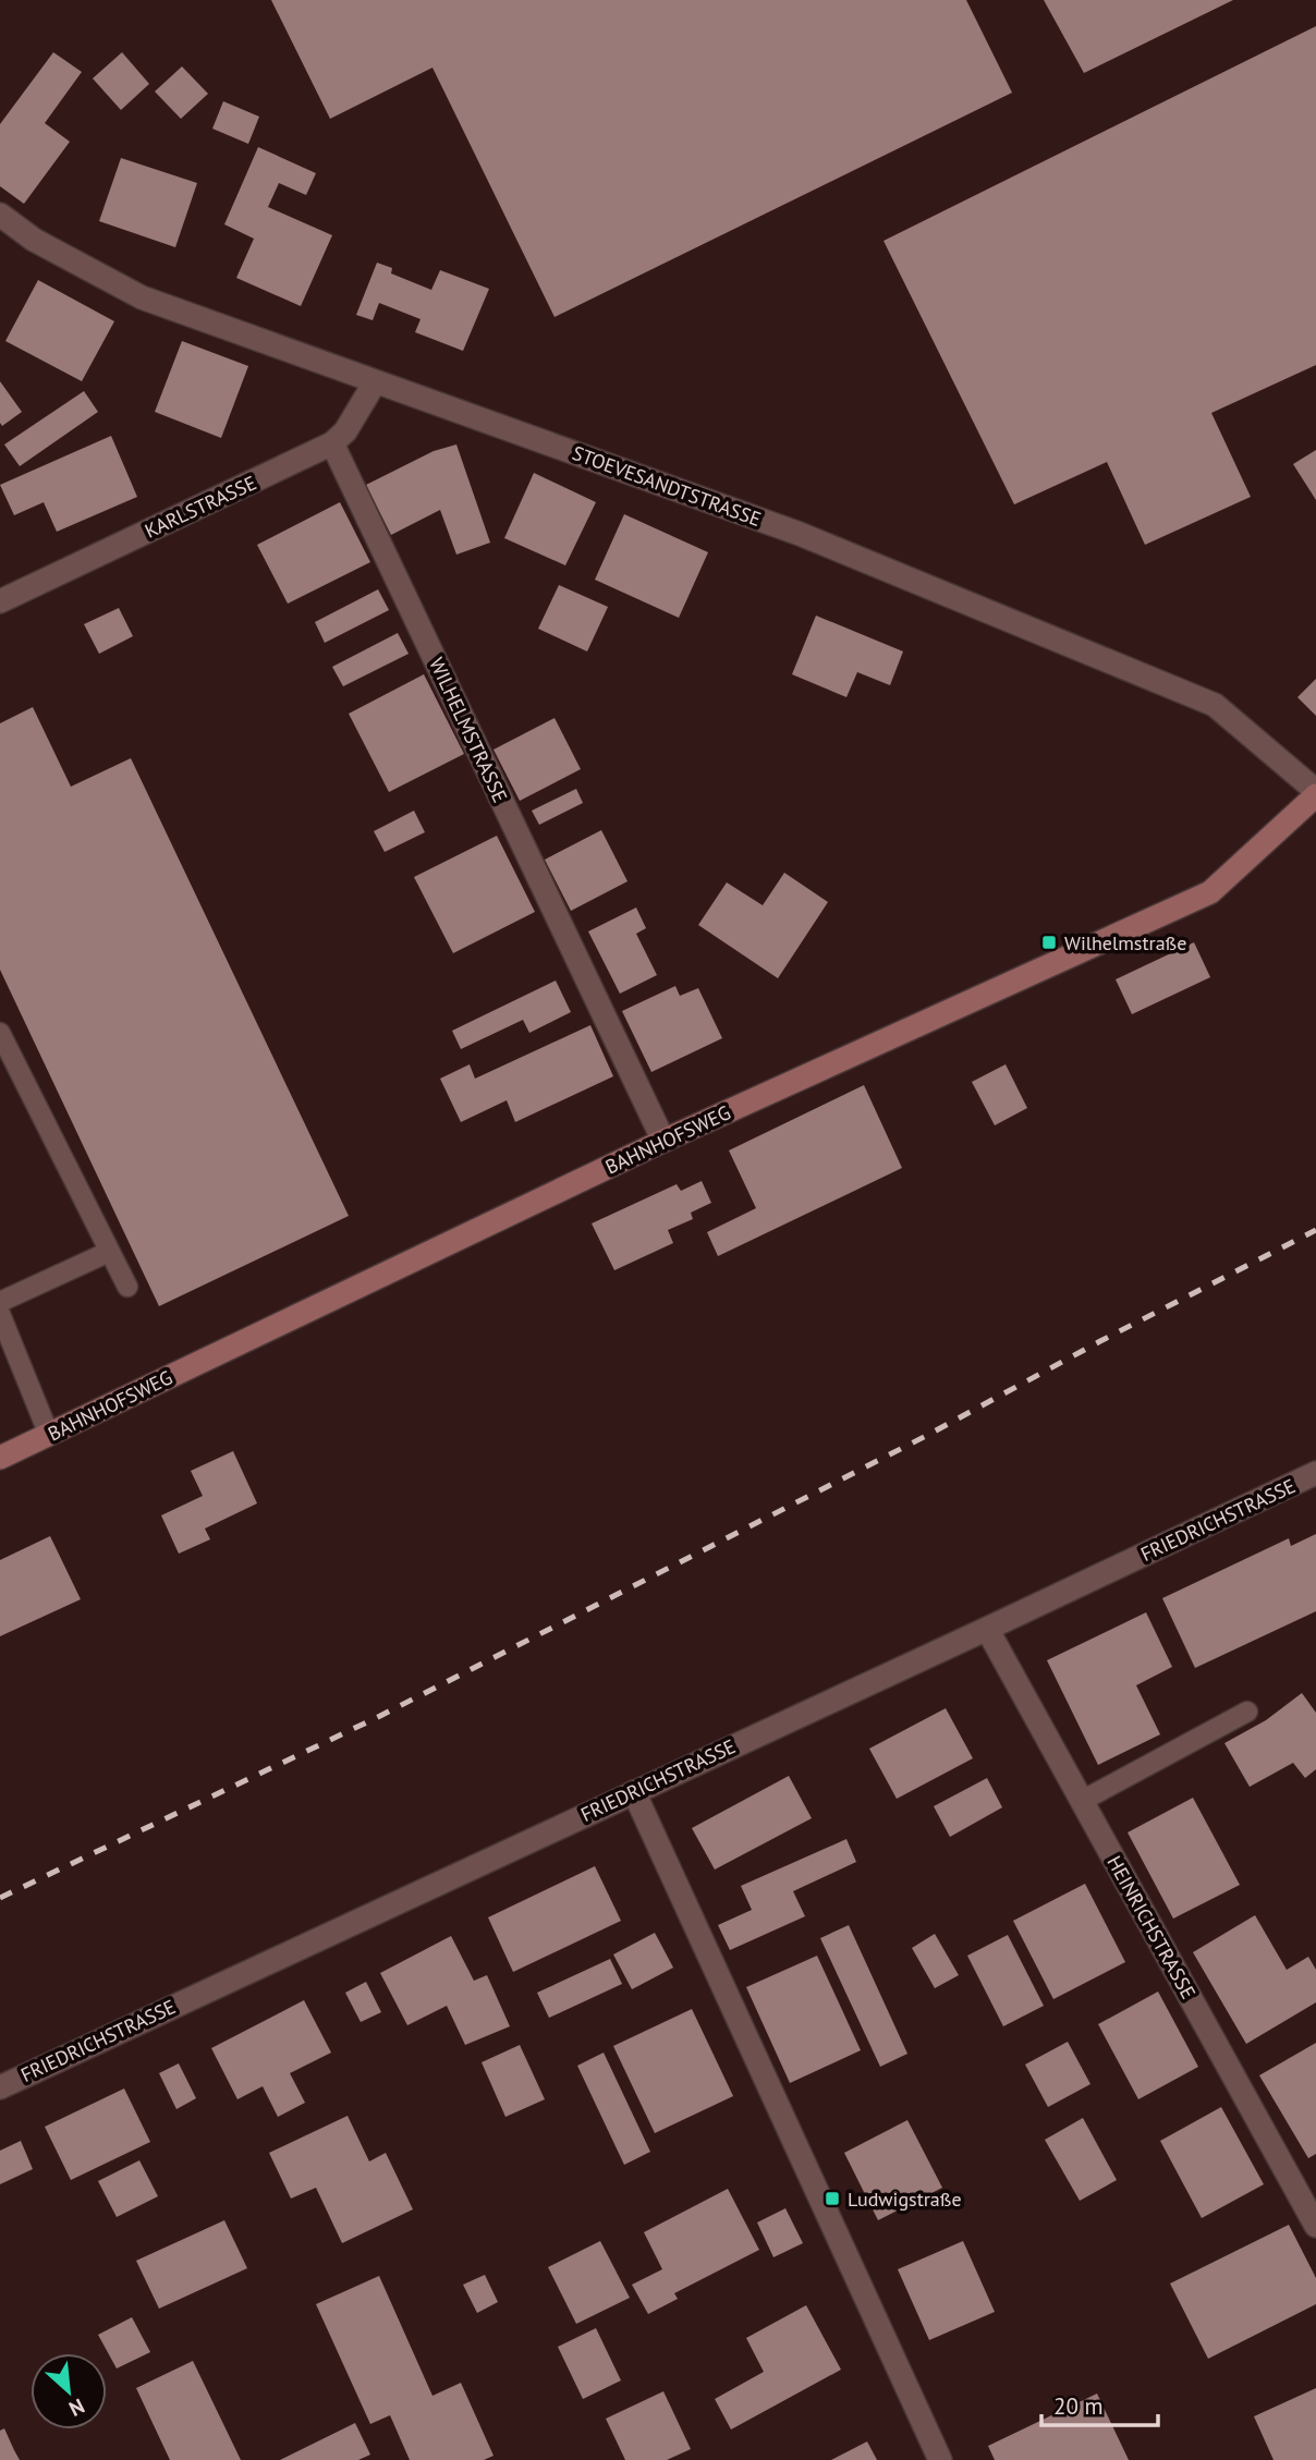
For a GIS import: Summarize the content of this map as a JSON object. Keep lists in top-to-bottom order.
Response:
{
  "streets": {
    "street": [
      "STOEVESANDTSTRASSE",
      "KARLSTRASSE",
      "WILHELMSTRASSE",
      "BAHNHOFSWEG",
      "FRIEDRICHSTRASSE",
      "HEINRICHSTRASSE"
    ]
  },
  "crossings": [
    ["STOEVESANDTSTRASSE", "KARLSTRASSE"],
    ["STOEVESANDTSTRASSE", "BAHNHOFSWEG"],
    ["KARLSTRASSE", "WILHELMSTRASSE"],
    ["WILHELMSTRASSE", "BAHNHOFSWEG"],
    ["FRIEDRICHSTRASSE", "HEINRICHSTRASSE"]
  ],
  "places": {
    "transit": ["Wilhelmstraße", "Ludwigstraße"]
  },
  "scale_bar": "20 m",
  "north": "bottom right"
}
